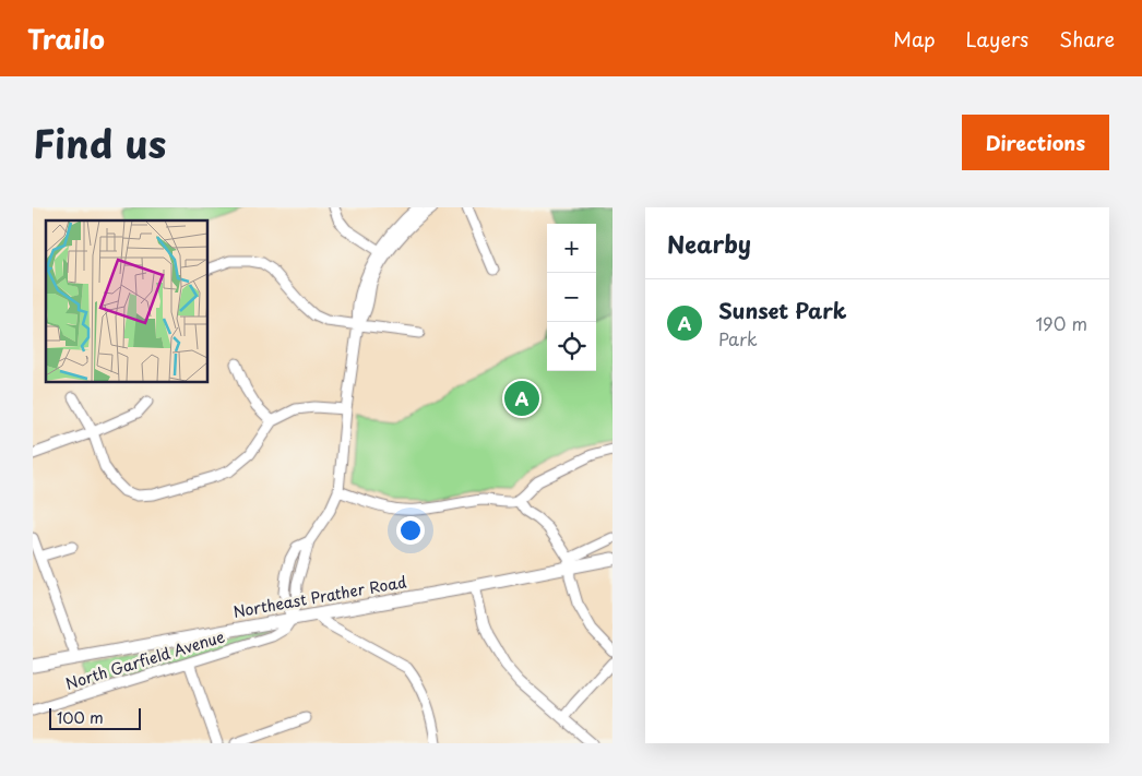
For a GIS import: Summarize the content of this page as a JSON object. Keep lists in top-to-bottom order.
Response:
{
  "streets": {
    "main road": ["Northeast Prather Road"],
    "street": ["North Garfield Avenue"]
  },
  "crossings": [
    ["Northeast Prather Road", "North Garfield Avenue"]
  ],
  "scale_bar": "100 m",
  "page": {
    "header": "Trailo",
    "nav": ["Map", "Layers", "Share"],
    "title": "Find us",
    "buttons": "Directions",
    "heading": "Nearby",
    "map_buttons": ["+", "−"],
    "list": [
      {
        "mark": "A",
        "name": "Sunset Park",
        "note": "Park",
        "value": "190 m"
      }
    ],
    "pins": "A",
    "scale": "100 m"
  }
}
